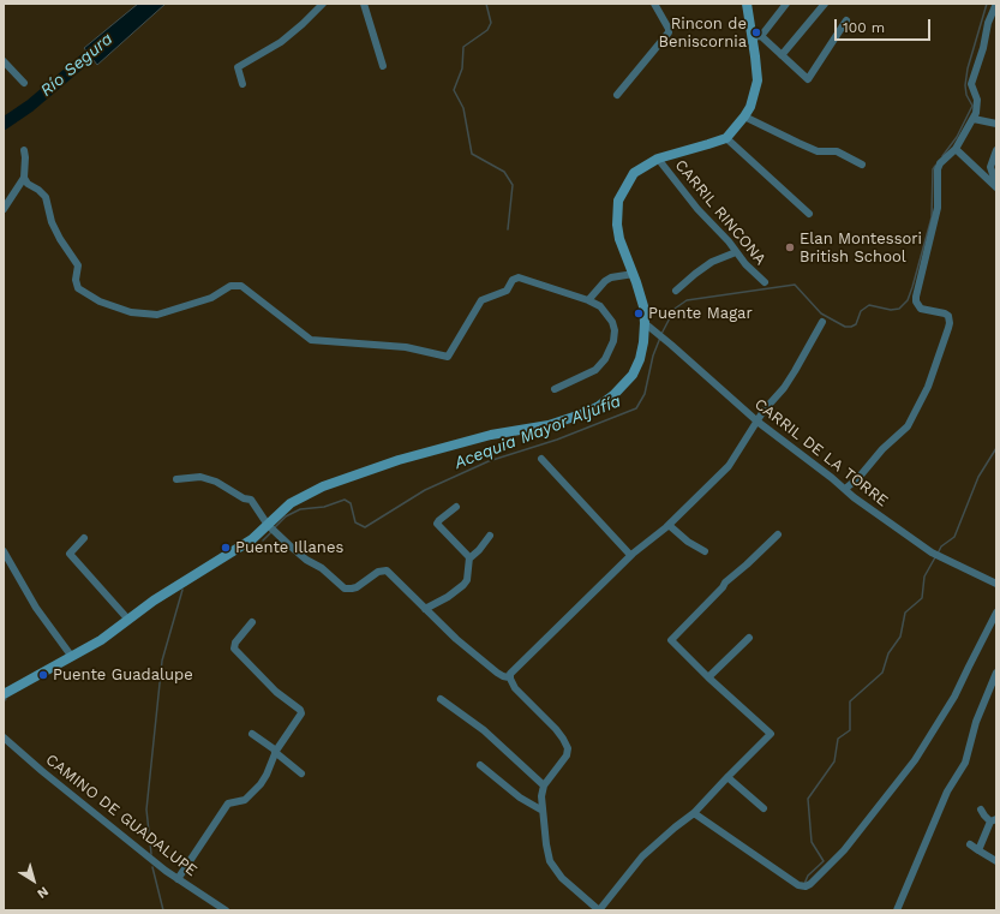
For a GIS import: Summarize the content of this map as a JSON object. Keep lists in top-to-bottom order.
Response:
{
  "streets": {
    "street": ["CARRIL RINCONA", "CARRIL DE LA TORRE", "CAMINO DE GUADALUPE"]
  },
  "water": ["Río Segura", "Acequia Mayor Aljufía"],
  "places": [
    "Rincon de Beniscornia",
    "Elan Montessori British School",
    "Puente Magar",
    "Puente Illanes",
    "Puente Guadalupe"
  ],
  "scale_bar": "100 m",
  "north": "bottom right"
}
